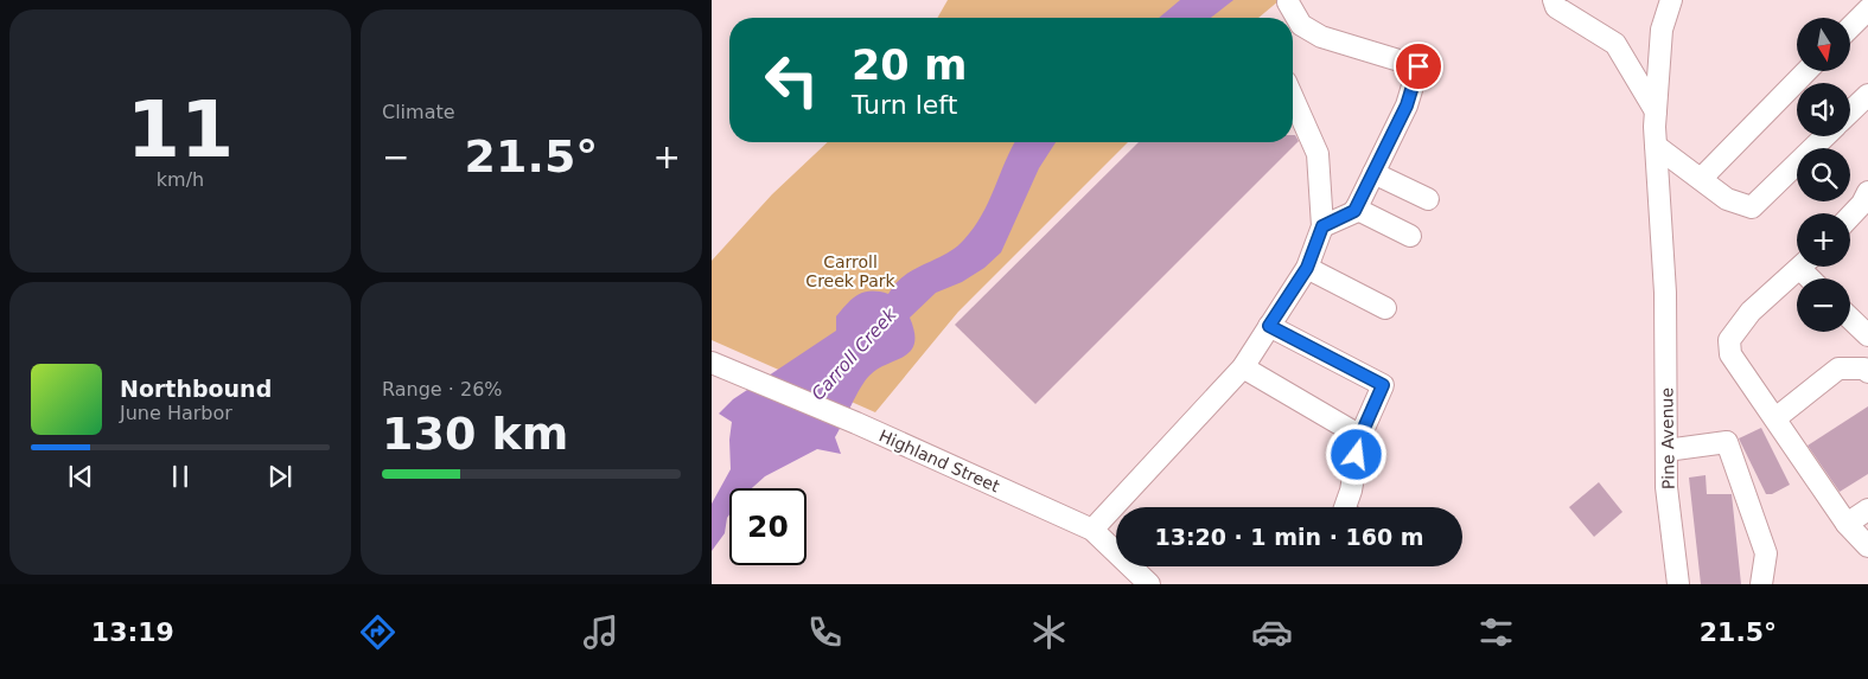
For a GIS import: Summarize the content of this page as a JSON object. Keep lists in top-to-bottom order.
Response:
{
  "streets": {
    "street": ["Pine Avenue", "Highland Street"]
  },
  "water": ["Carroll Creek"],
  "parks": ["Carroll Creek Park"],
  "north": "bottom",
  "page": {
    "tile": [
      ["11", "km/h"],
      "Climate",
      ["Range · 26%", "130 km"]
    ],
    "map_buttons": ["+", "−"],
    "turn": ["20 m", "Turn left"],
    "heat": ["−", "21.5°", "+"],
    "song": ["Northbound", "June Harbor"],
    "limit": "20",
    "trip": "13:20 · 1 min · 160 m",
    "tabs": ["13:19", "21.5°"]
  }
}
